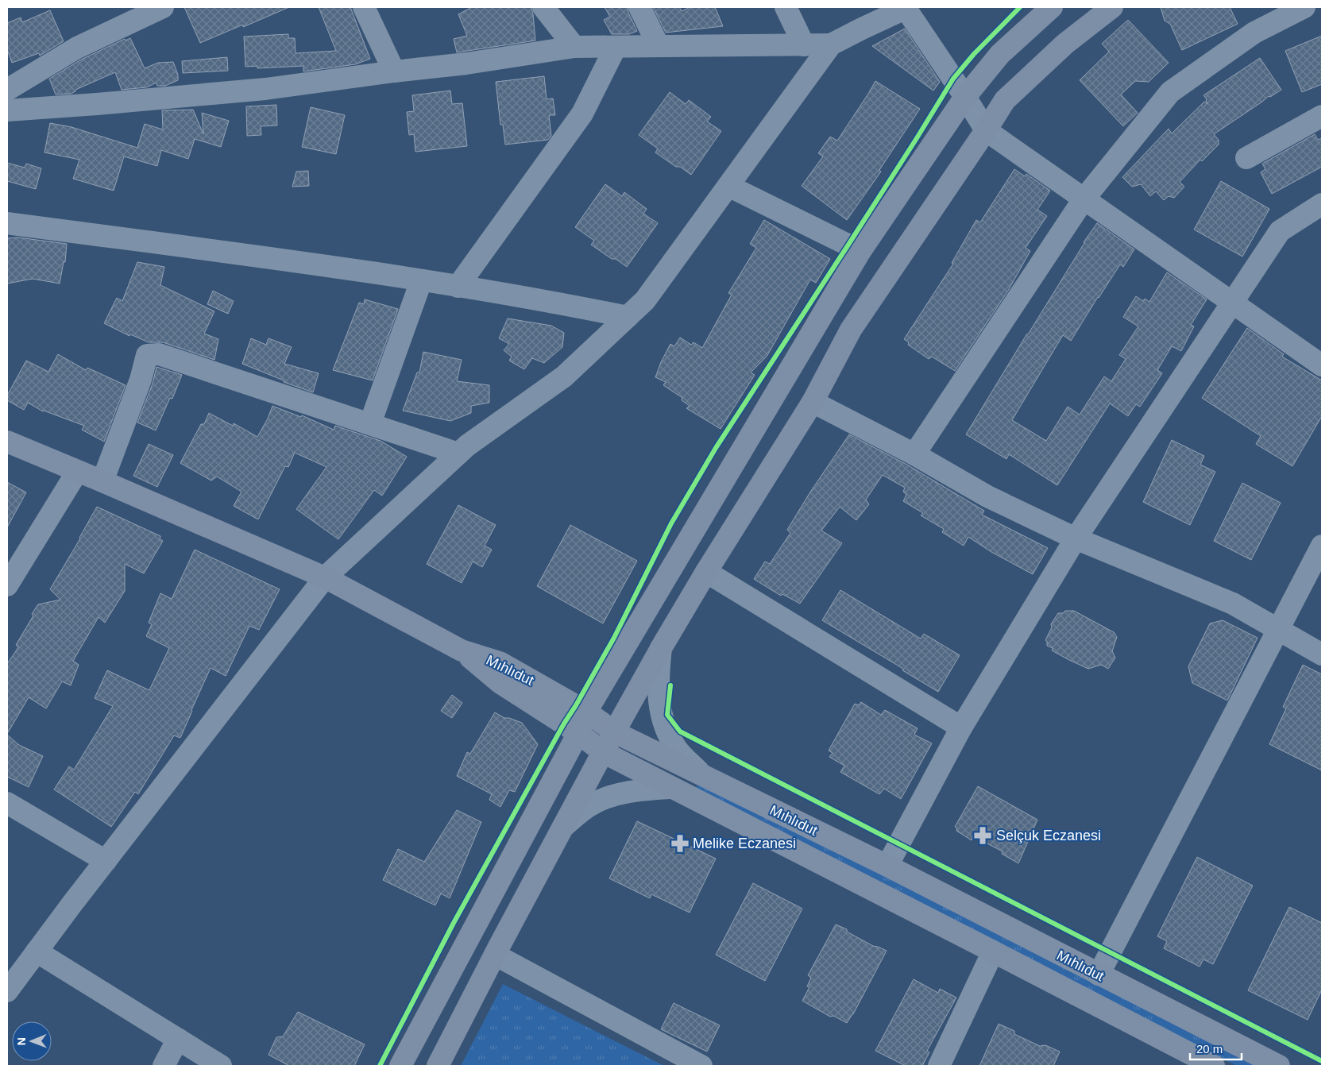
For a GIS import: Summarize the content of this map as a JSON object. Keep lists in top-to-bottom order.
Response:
{
  "streets": {
    "main road": ["Mıhlıdut"]
  },
  "places": {
    "pharmacy": ["Selçuk Eczanesi", "Melike Eczanesi"]
  },
  "scale_bar": "20 m",
  "north": "left"
}
